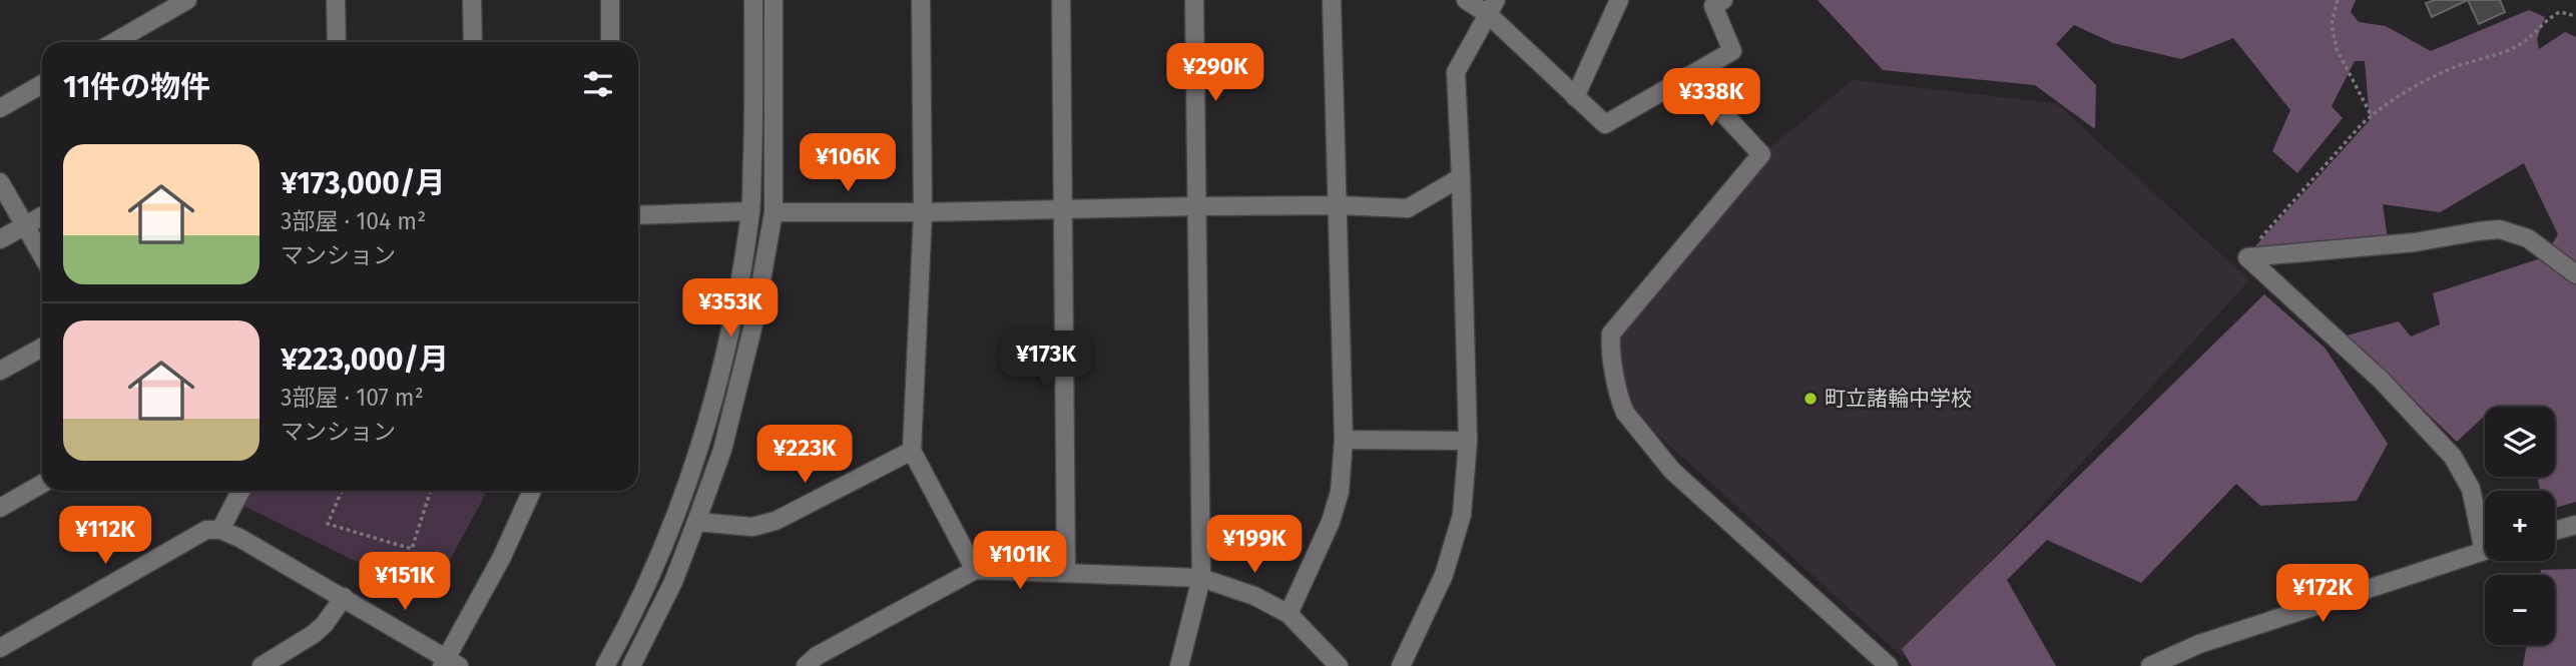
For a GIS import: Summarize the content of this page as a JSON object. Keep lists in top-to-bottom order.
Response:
{
  "places": ["町立諸輪中学校"],
  "page": {
    "heading": "11件の物件",
    "price": [
      "¥290K",
      "¥338K",
      "¥106K",
      "¥353K",
      "¥173K",
      "¥223K",
      "¥112K",
      "¥199K",
      "¥101K",
      "¥151K",
      "¥172K"
    ],
    "list": [
      {
        "name": "¥173,000/月",
        "note": "3部屋 · 104 m² · マンション"
      },
      {
        "name": "¥223,000/月",
        "note": "3部屋 · 107 m² · マンション"
      }
    ],
    "map_buttons": ["+", "−"]
  }
}
